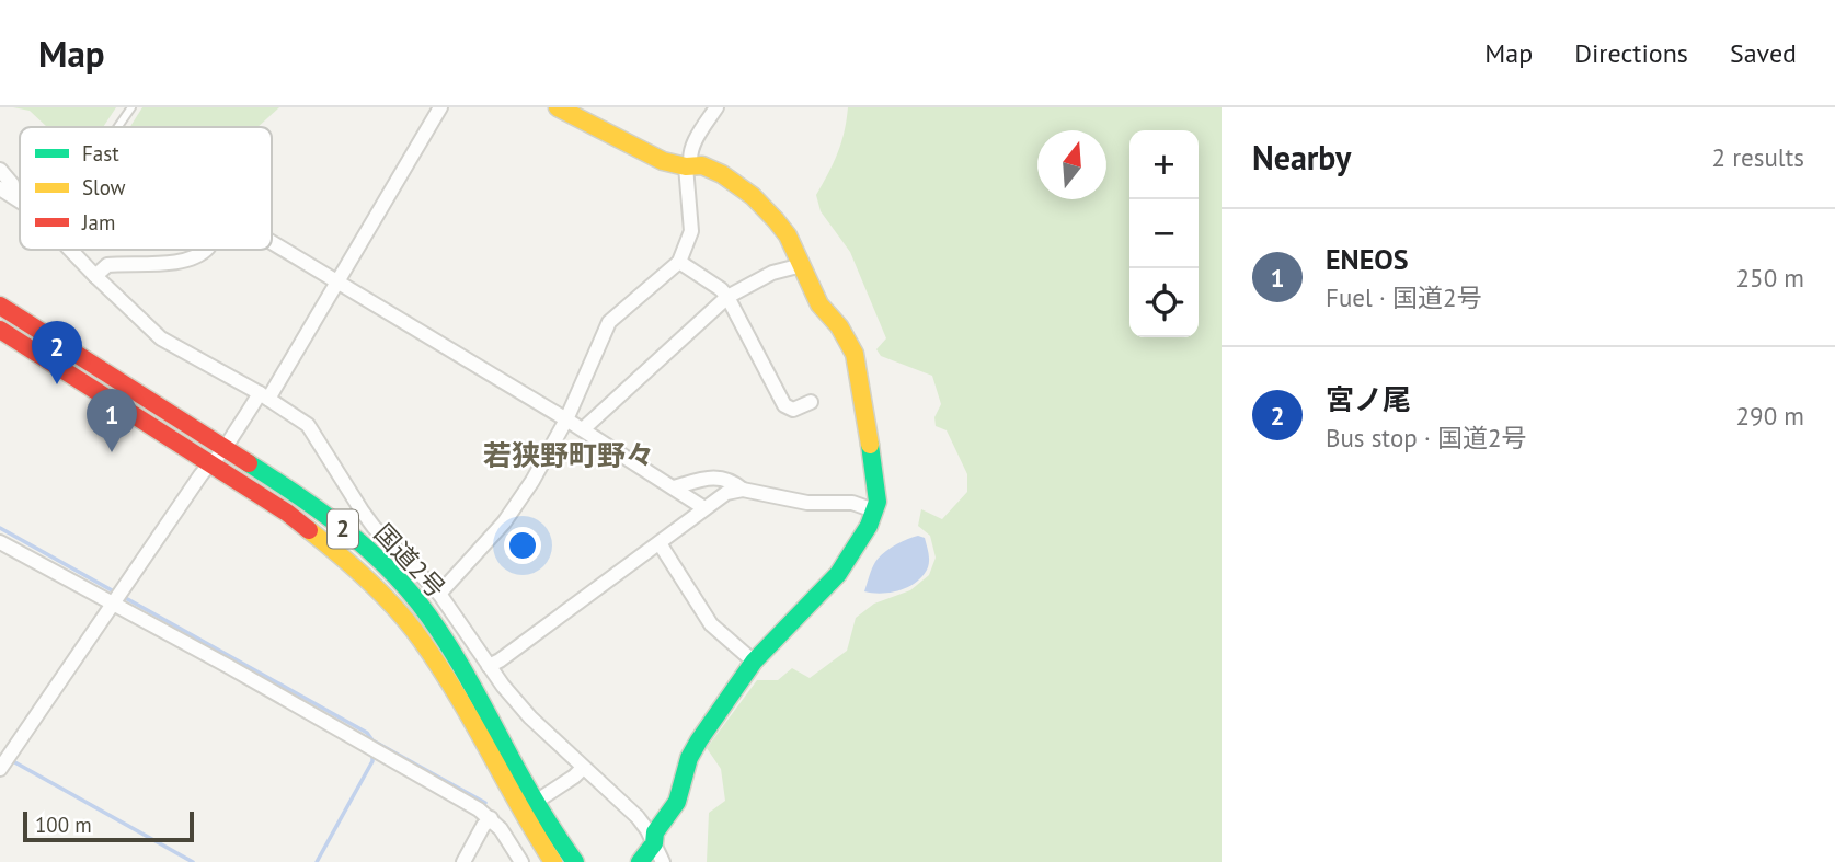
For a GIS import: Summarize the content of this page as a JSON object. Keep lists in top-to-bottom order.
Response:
{
  "streets": {
    "main road": ["2", "国道2号"]
  },
  "districts": ["若狭野町野々"],
  "legend": ["Fast", "Slow", "Jam"],
  "scale_bar": "100 m",
  "north": "top",
  "page": {
    "header": "Map",
    "nav": ["Map", "Directions", "Saved"],
    "heading": ["Nearby", "2 results"],
    "map_buttons": ["+", "−"],
    "list": [
      {
        "mark": "1",
        "name": "ENEOS",
        "note": "Fuel · 国道2号",
        "value": "250 m"
      },
      {
        "mark": "2",
        "name": "宮ノ尾",
        "note": "Bus stop · 国道2号",
        "value": "290 m"
      }
    ],
    "pins": ["2", "1"],
    "scale": "100 m"
  }
}
